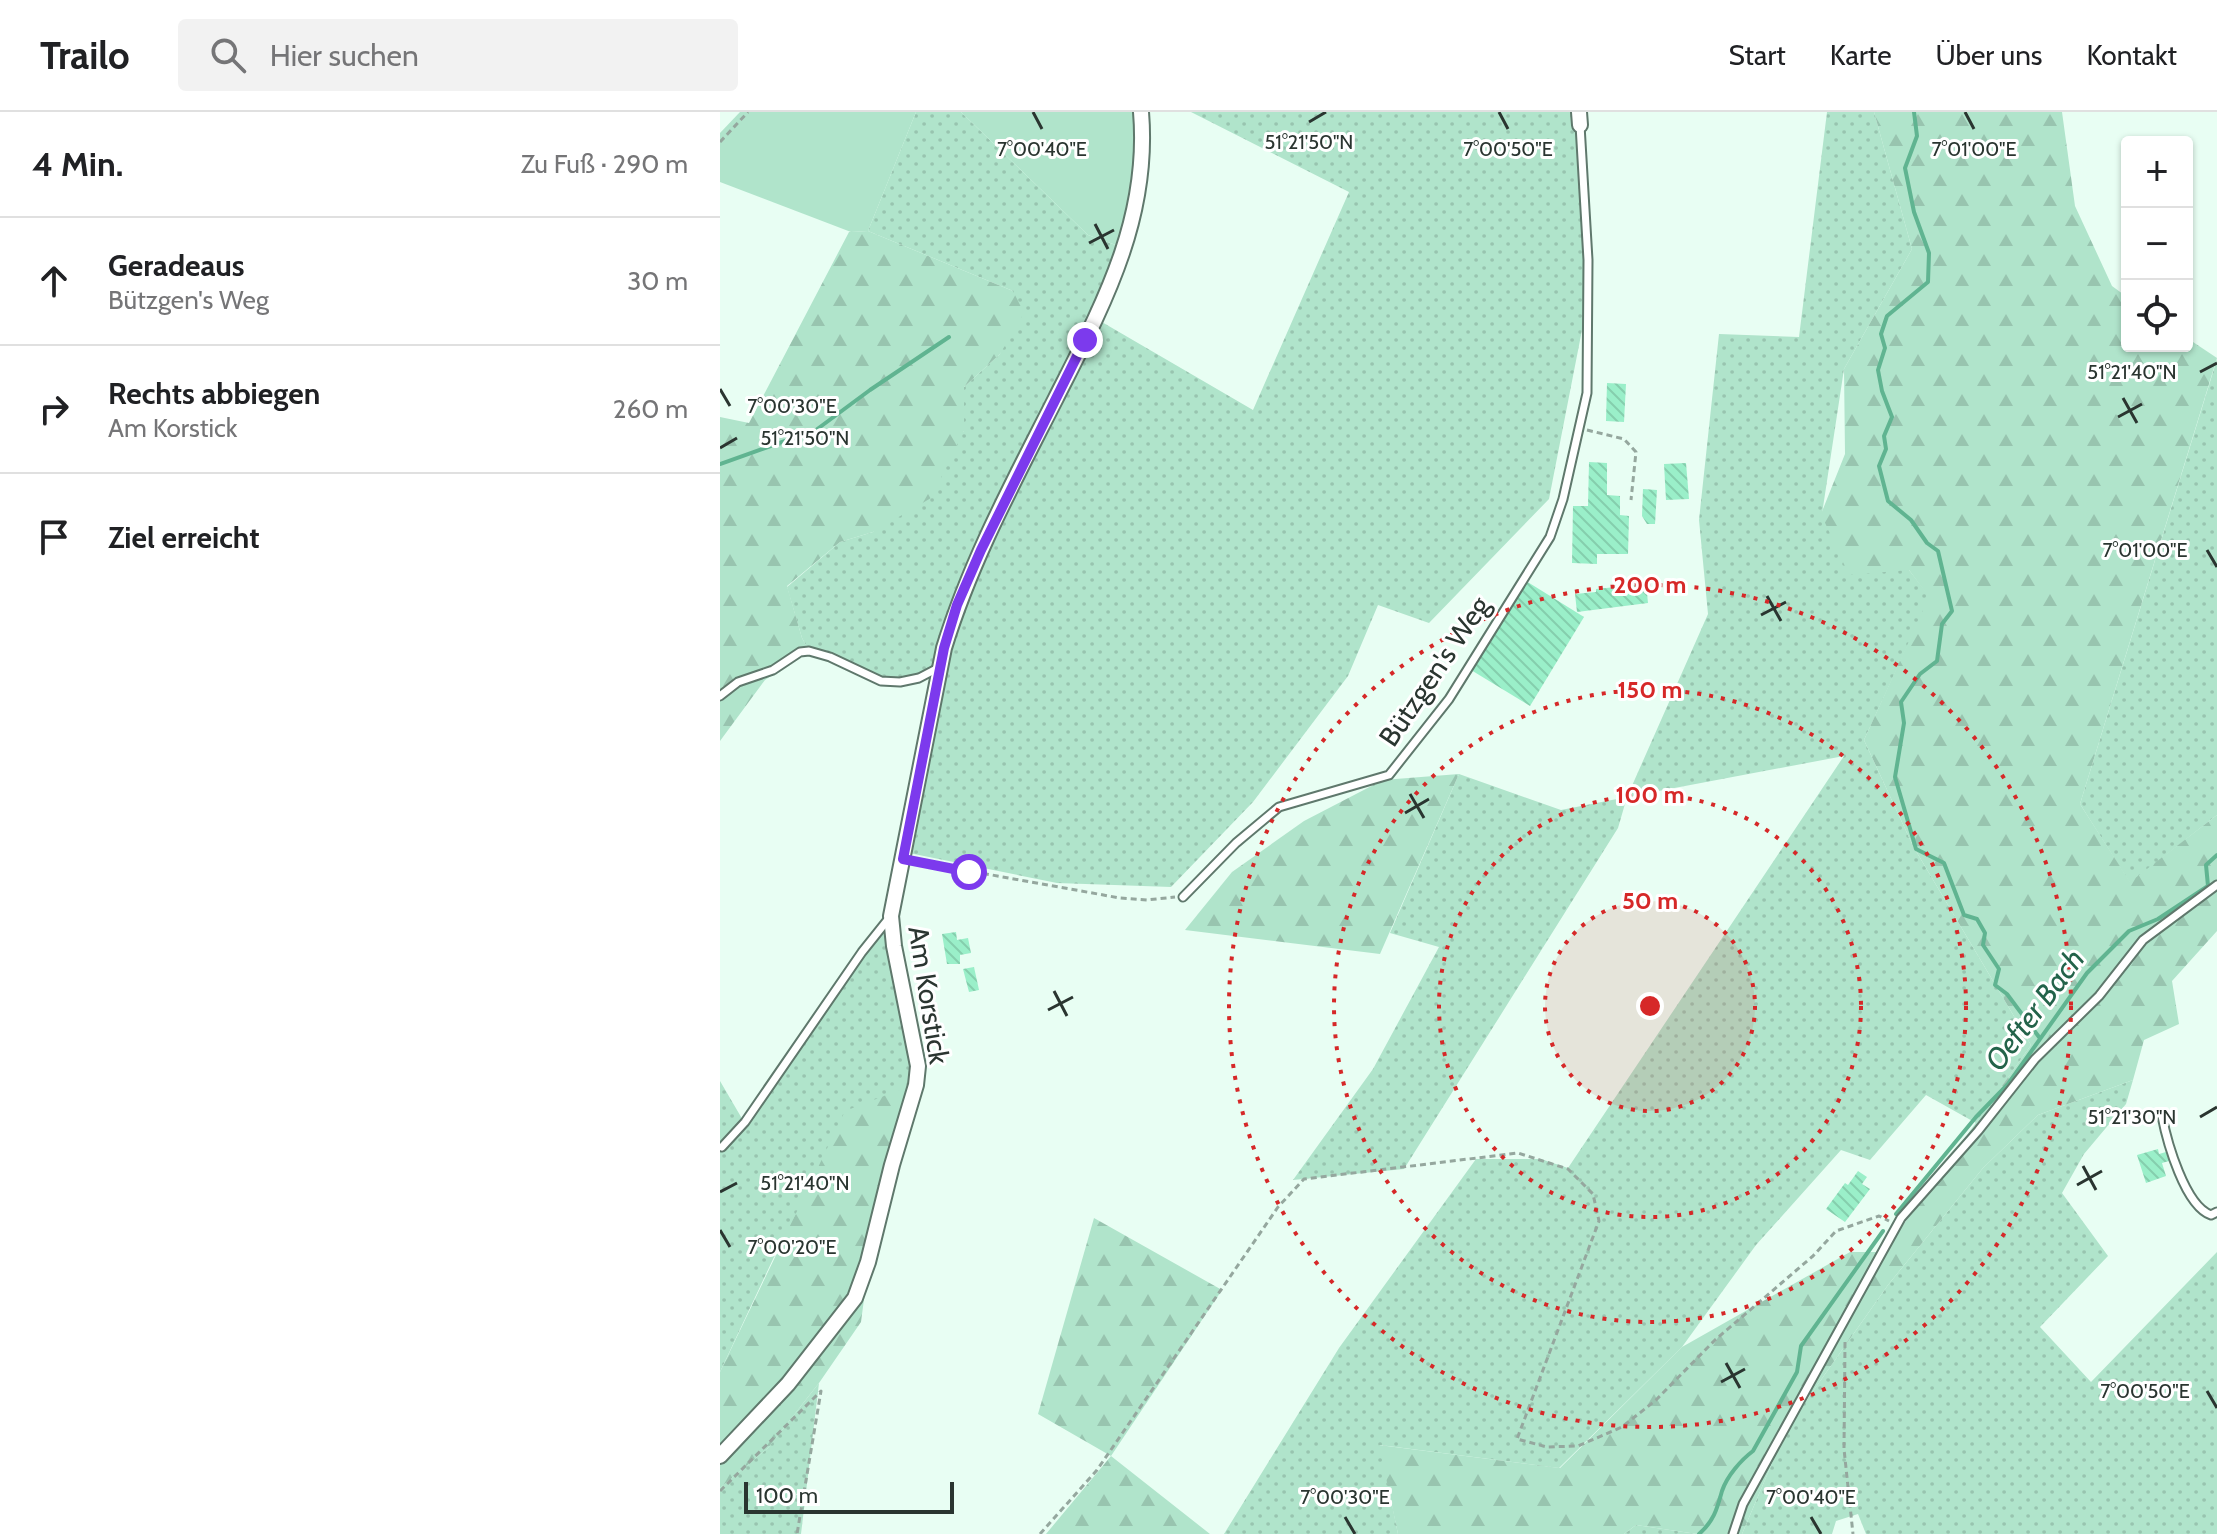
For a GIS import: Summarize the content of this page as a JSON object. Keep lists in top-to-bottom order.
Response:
{
  "streets": {
    "street": ["Am Korstick"],
    "lane": ["Bützgen's Weg"]
  },
  "water": ["Oefter Bach"],
  "scale_bar": "100 m",
  "page": {
    "header": "Trailo",
    "search": "Hier suchen",
    "nav": [
      "Start",
      "Karte",
      "Über uns",
      "Kontakt"
    ],
    "heading": ["4 Min.", "Zu Fuß · 290 m"],
    "map_buttons": ["+", "−"],
    "list": [
      ["Geradeaus", "Bützgen's Weg", "30 m"],
      ["Rechts abbiegen", "Am Korstick", "260 m"],
      "Ziel erreicht"
    ],
    "scale": "100 m"
  },
  "coordinates": [
    "51°21'50\"N",
    "7°00'40\"E",
    "7°00'50\"E",
    "7°01'00\"E",
    "51°21'40\"N",
    "7°00'30\"E",
    "51°21'30\"N",
    "7°00'20\"E"
  ],
  "rings": [
    "200 m",
    "150 m",
    "100 m",
    "50 m"
  ]
}
